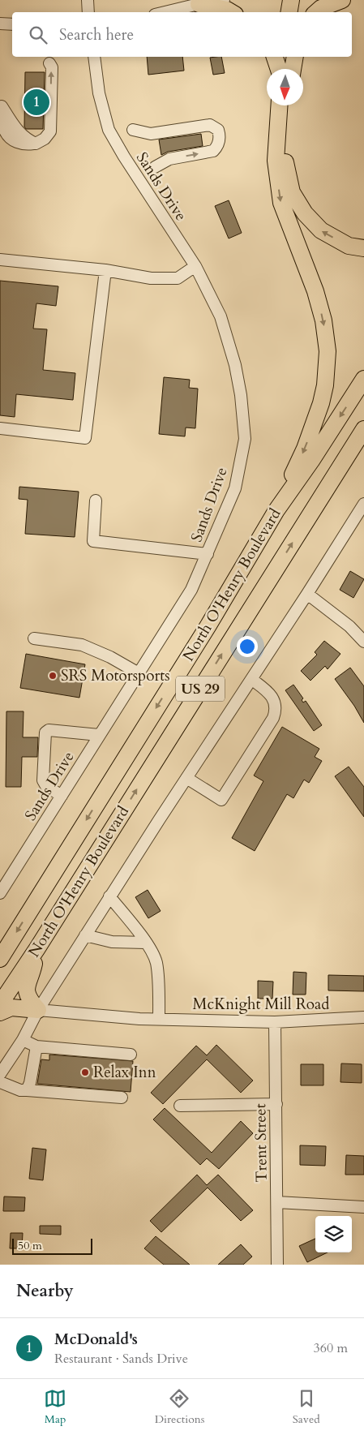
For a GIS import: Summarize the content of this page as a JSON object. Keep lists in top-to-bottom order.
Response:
{
  "streets": {
    "highway": ["North O'Henry Boulevard", "US 29"],
    "street": ["Sands Drive", "McKnight Mill Road", "Trent Street"]
  },
  "crossings": [
    ["McKnight Mill Road", "Trent Street"]
  ],
  "places": ["SRS Motorsports", "Relax Inn"],
  "scale_bar": "50 m",
  "north": "bottom",
  "page": {
    "search": "Search here",
    "pins": "1",
    "scale": "50 m",
    "heading": "Nearby",
    "list": [
      {
        "mark": "1",
        "name": "McDonald's",
        "note": "Restaurant · Sands Drive",
        "value": "360 m"
      }
    ],
    "nav": ["Map", "Directions", "Saved"]
  }
}
